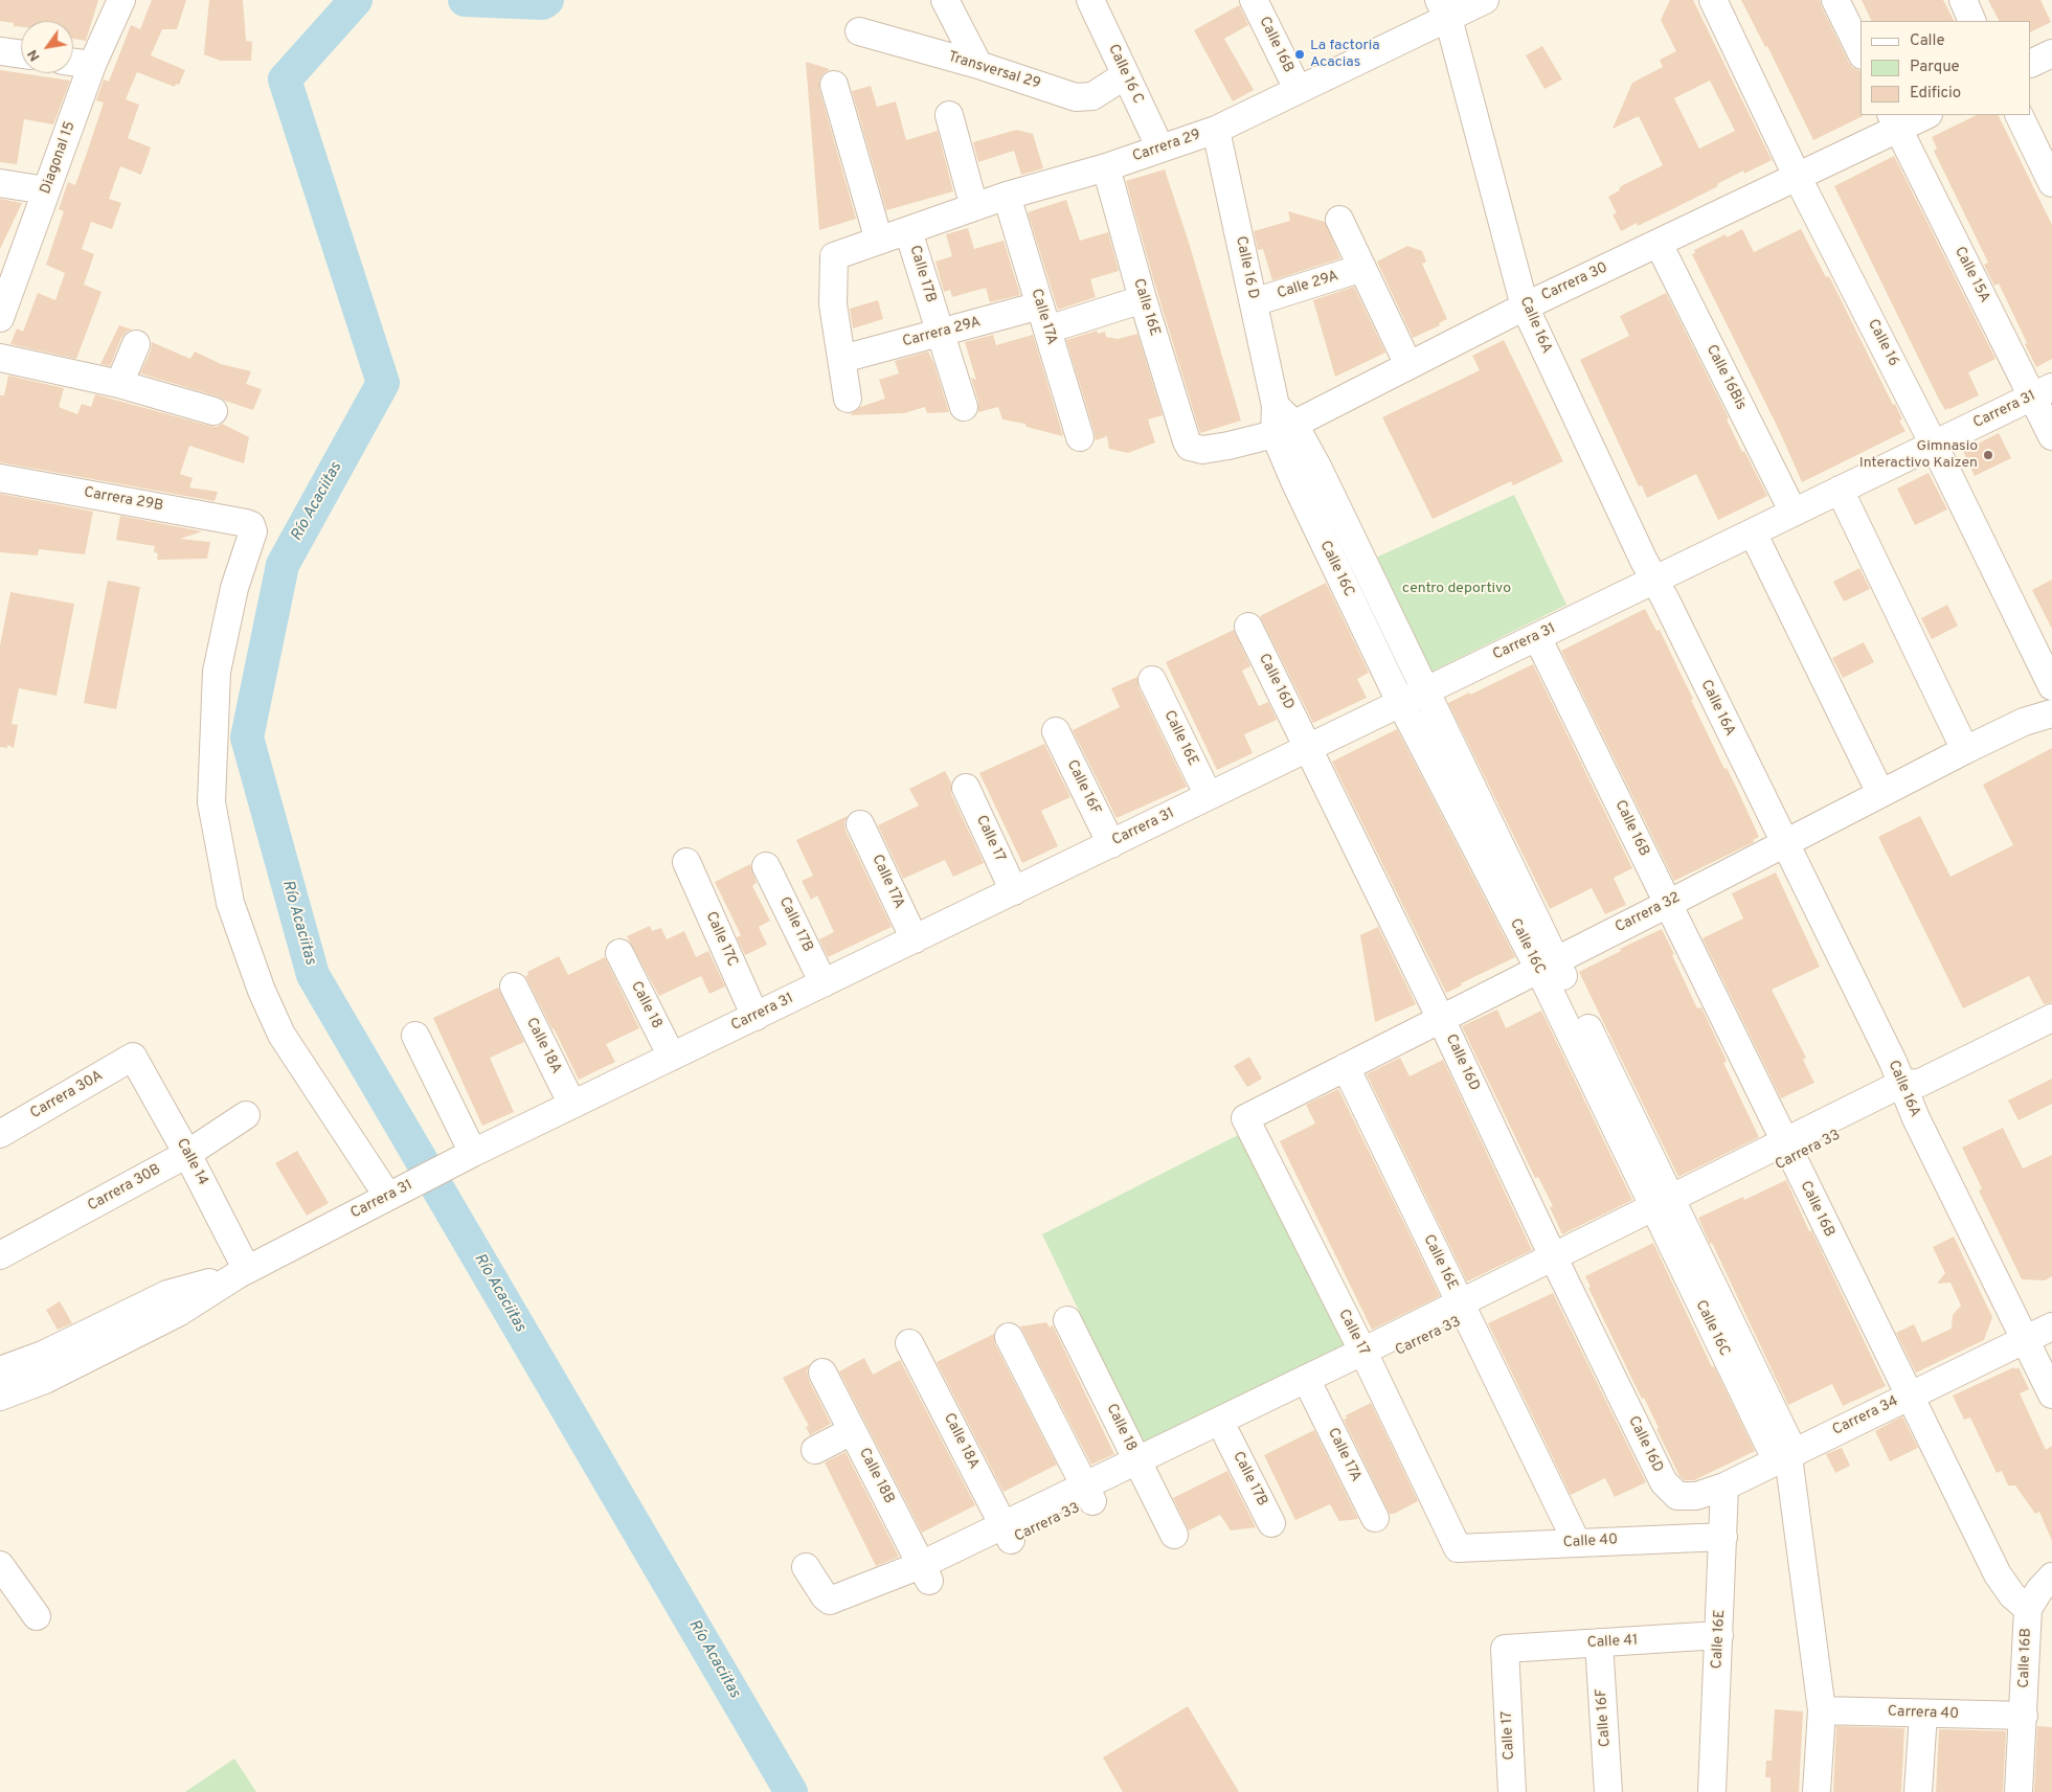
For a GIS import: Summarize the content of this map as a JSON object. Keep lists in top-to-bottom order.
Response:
{
  "streets": {
    "street": [
      "Calle 16B",
      "Transversal 29",
      "Calle 16 C",
      "Carrera 29",
      "Diagonal 15",
      "Calle 16 D",
      "Calle 17B",
      "Calle 15A",
      "Carrera 30",
      "Calle 29A",
      "Calle 16E",
      "Calle 17A",
      "Calle 16A",
      "Carrera 29A",
      "Calle 16",
      "Calle 16Bis",
      "Carrera 31",
      "Carrera 29B",
      "Calle 16C",
      "Calle 16D",
      "Calle 16F",
      "Calle 17",
      "Carrera 32",
      "Calle 17C",
      "Calle 18",
      "Calle 18A",
      "Carrera 30A",
      "Carrera 33",
      "Calle 14",
      "Carrera 30B",
      "Carrera 34",
      "Calle 18B",
      "Calle 40",
      "Calle 41",
      "Carrera 40"
    ]
  },
  "crossings": [
    ["Calle 16B", "Carrera 29"],
    ["Calle 16B", "Carrera 31"],
    ["Calle 16B", "Carrera 32"],
    ["Calle 16B", "Carrera 33"],
    ["Calle 16B", "Carrera 34"],
    ["Calle 16B", "Carrera 40"],
    ["Transversal 29", "Calle 16 C"],
    ["Calle 16 C", "Carrera 29"],
    ["Carrera 29", "Calle 16 D"],
    ["Carrera 29", "Calle 17B"],
    ["Carrera 29", "Calle 16E"],
    ["Carrera 29", "Calle 17A"],
    ["Carrera 29", "Calle 16A"],
    ["Carrera 29", "Carrera 29A"],
    ["Calle 16 D", "Carrera 30"],
    ["Calle 16 D", "Calle 29A"],
    ["Calle 16 D", "Calle 16C"],
    ["Calle 17B", "Carrera 29A"],
    ["Calle 17B", "Carrera 31"],
    ["Calle 17B", "Carrera 33"],
    ["Calle 15A", "Carrera 30"],
    ["Calle 15A", "Carrera 31"],
    ["Carrera 30", "Calle 16E"],
    ["Carrera 30", "Calle 16A"],
    ["Carrera 30", "Calle 16"],
    ["Carrera 30", "Calle 16Bis"],
    ["Carrera 30", "Calle 16C"],
    ["Calle 16E", "Carrera 29A"],
    ["Calle 16E", "Carrera 31"],
    ["Calle 16E", "Carrera 32"],
    ["Calle 16E", "Carrera 33"],
    ["Calle 16E", "Carrera 34"],
    ["Calle 16E", "Calle 40"],
    ["Calle 16E", "Calle 41"],
    ["Calle 17A", "Carrera 29A"],
    ["Calle 17A", "Carrera 31"],
    ["Calle 17A", "Carrera 33"],
    ["Calle 16A", "Carrera 31"],
    ["Calle 16A", "Carrera 32"],
    ["Calle 16A", "Carrera 33"],
    ["Calle 16A", "Carrera 34"],
    ["Calle 16", "Carrera 31"],
    ["Calle 16Bis", "Carrera 31"],
    ["Carrera 31", "Carrera 29B"],
    ["Carrera 31", "Calle 16C"],
    ["Carrera 31", "Calle 16D"],
    ["Carrera 31", "Calle 16F"],
    ["Carrera 31", "Calle 17"],
    ["Carrera 31", "Calle 17C"],
    ["Carrera 31", "Calle 18"],
    ["Carrera 31", "Calle 18A"],
    ["Carrera 31", "Calle 14"],
    ["Calle 16C", "Carrera 32"],
    ["Calle 16C", "Carrera 33"],
    ["Calle 16C", "Carrera 34"],
    ["Calle 16C", "Carrera 40"],
    ["Calle 16D", "Carrera 32"],
    ["Calle 16D", "Carrera 33"],
    ["Calle 16D", "Carrera 34"],
    ["Calle 16F", "Calle 41"],
    ["Calle 17", "Carrera 32"],
    ["Calle 17", "Carrera 33"],
    ["Calle 17", "Calle 40"],
    ["Calle 17", "Calle 41"],
    ["Calle 18", "Carrera 33"],
    ["Calle 18A", "Carrera 33"],
    ["Carrera 30A", "Calle 14"],
    ["Carrera 33", "Calle 18B"],
    ["Calle 14", "Carrera 30B"]
  ],
  "water": ["Río Acaciitas"],
  "parks": ["centro deportivo"],
  "places": ["La factoria Acacias", "Gimnasio Interactivo Kaizen"],
  "legend": ["Calle", "Parque", "Edificio"],
  "north": "bottom left"
}
